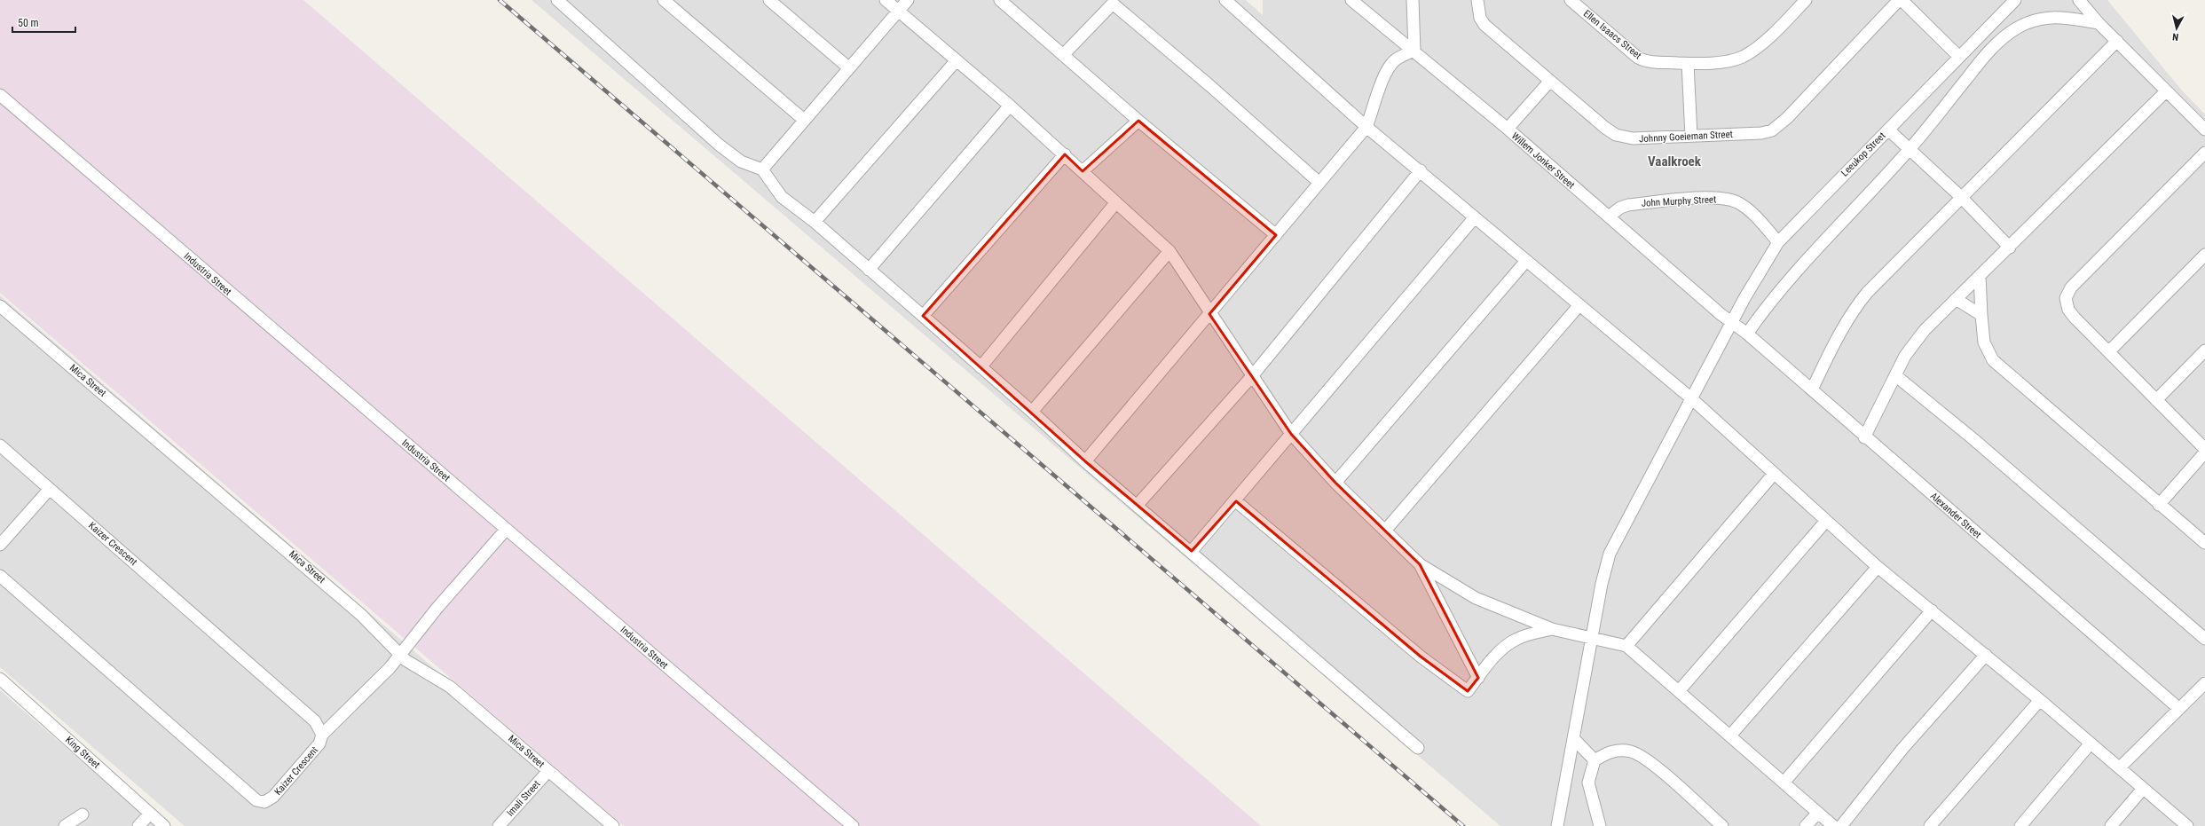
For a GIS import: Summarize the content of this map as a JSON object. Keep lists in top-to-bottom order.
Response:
{
  "streets": {
    "street": [
      "Ellen Isaacs Street",
      "Johnny Goeieman Street",
      "Leeukop Street",
      "Willem Jonker Street",
      "John Murphy Street",
      "Industria Street",
      "Mica Street",
      "Alexander Street",
      "Kaizer Crescent",
      "King Street",
      "Imali Street"
    ]
  },
  "crossings": [
    ["Leeukop Street", "Willem Jonker Street"],
    ["Leeukop Street", "John Murphy Street"],
    ["Leeukop Street", "Alexander Street"],
    ["Willem Jonker Street", "John Murphy Street"],
    ["Willem Jonker Street", "Alexander Street"],
    ["Mica Street", "Imali Street"]
  ],
  "districts": ["Vaalkroek"],
  "scale_bar": "50 m",
  "north": "bottom"
}
